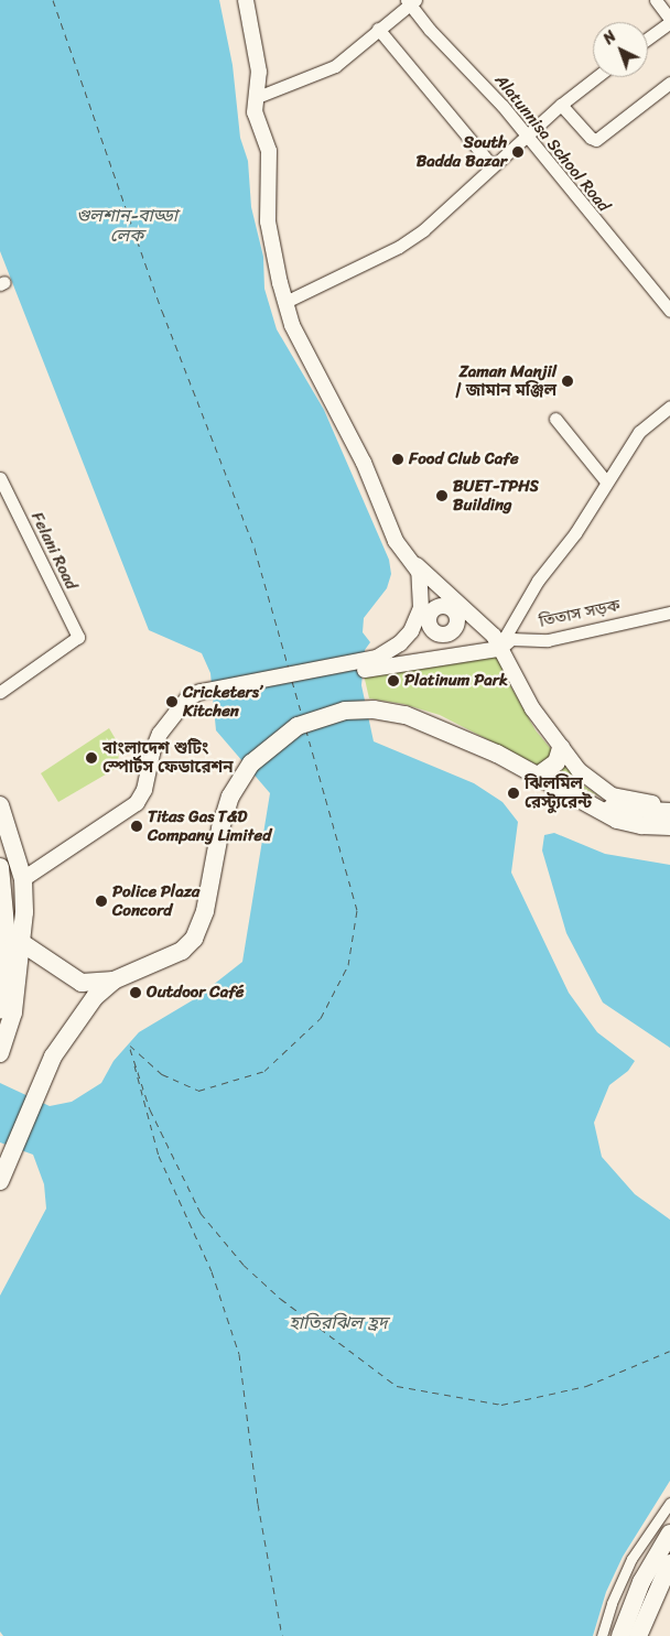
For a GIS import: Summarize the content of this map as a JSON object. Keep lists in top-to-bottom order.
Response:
{
  "streets": {
    "street": ["Alatunnisa School Road", "Felani Road", "তিতাস সড়ক"]
  },
  "water": ["গুলশান-বাড্ডা লেক", "হাতিরঝিল হ্রদ"],
  "places": [
    "South Badda Bazar",
    "Zaman Manjil | জামান মঞ্জিল",
    "Food Club Cafe",
    "BUET-TPHS Building",
    "Platinum Park",
    "Cricketers’ Kitchen",
    "বাংলাদেশ শুটিং স্পোর্টস ফেডারেশন",
    "ঝিলমিল রেস্ট্যুরেন্ট",
    "Titas Gas T&D Company Limited",
    "Police Plaza Concord",
    "Outdoor Café"
  ],
  "north": "top left"
}
